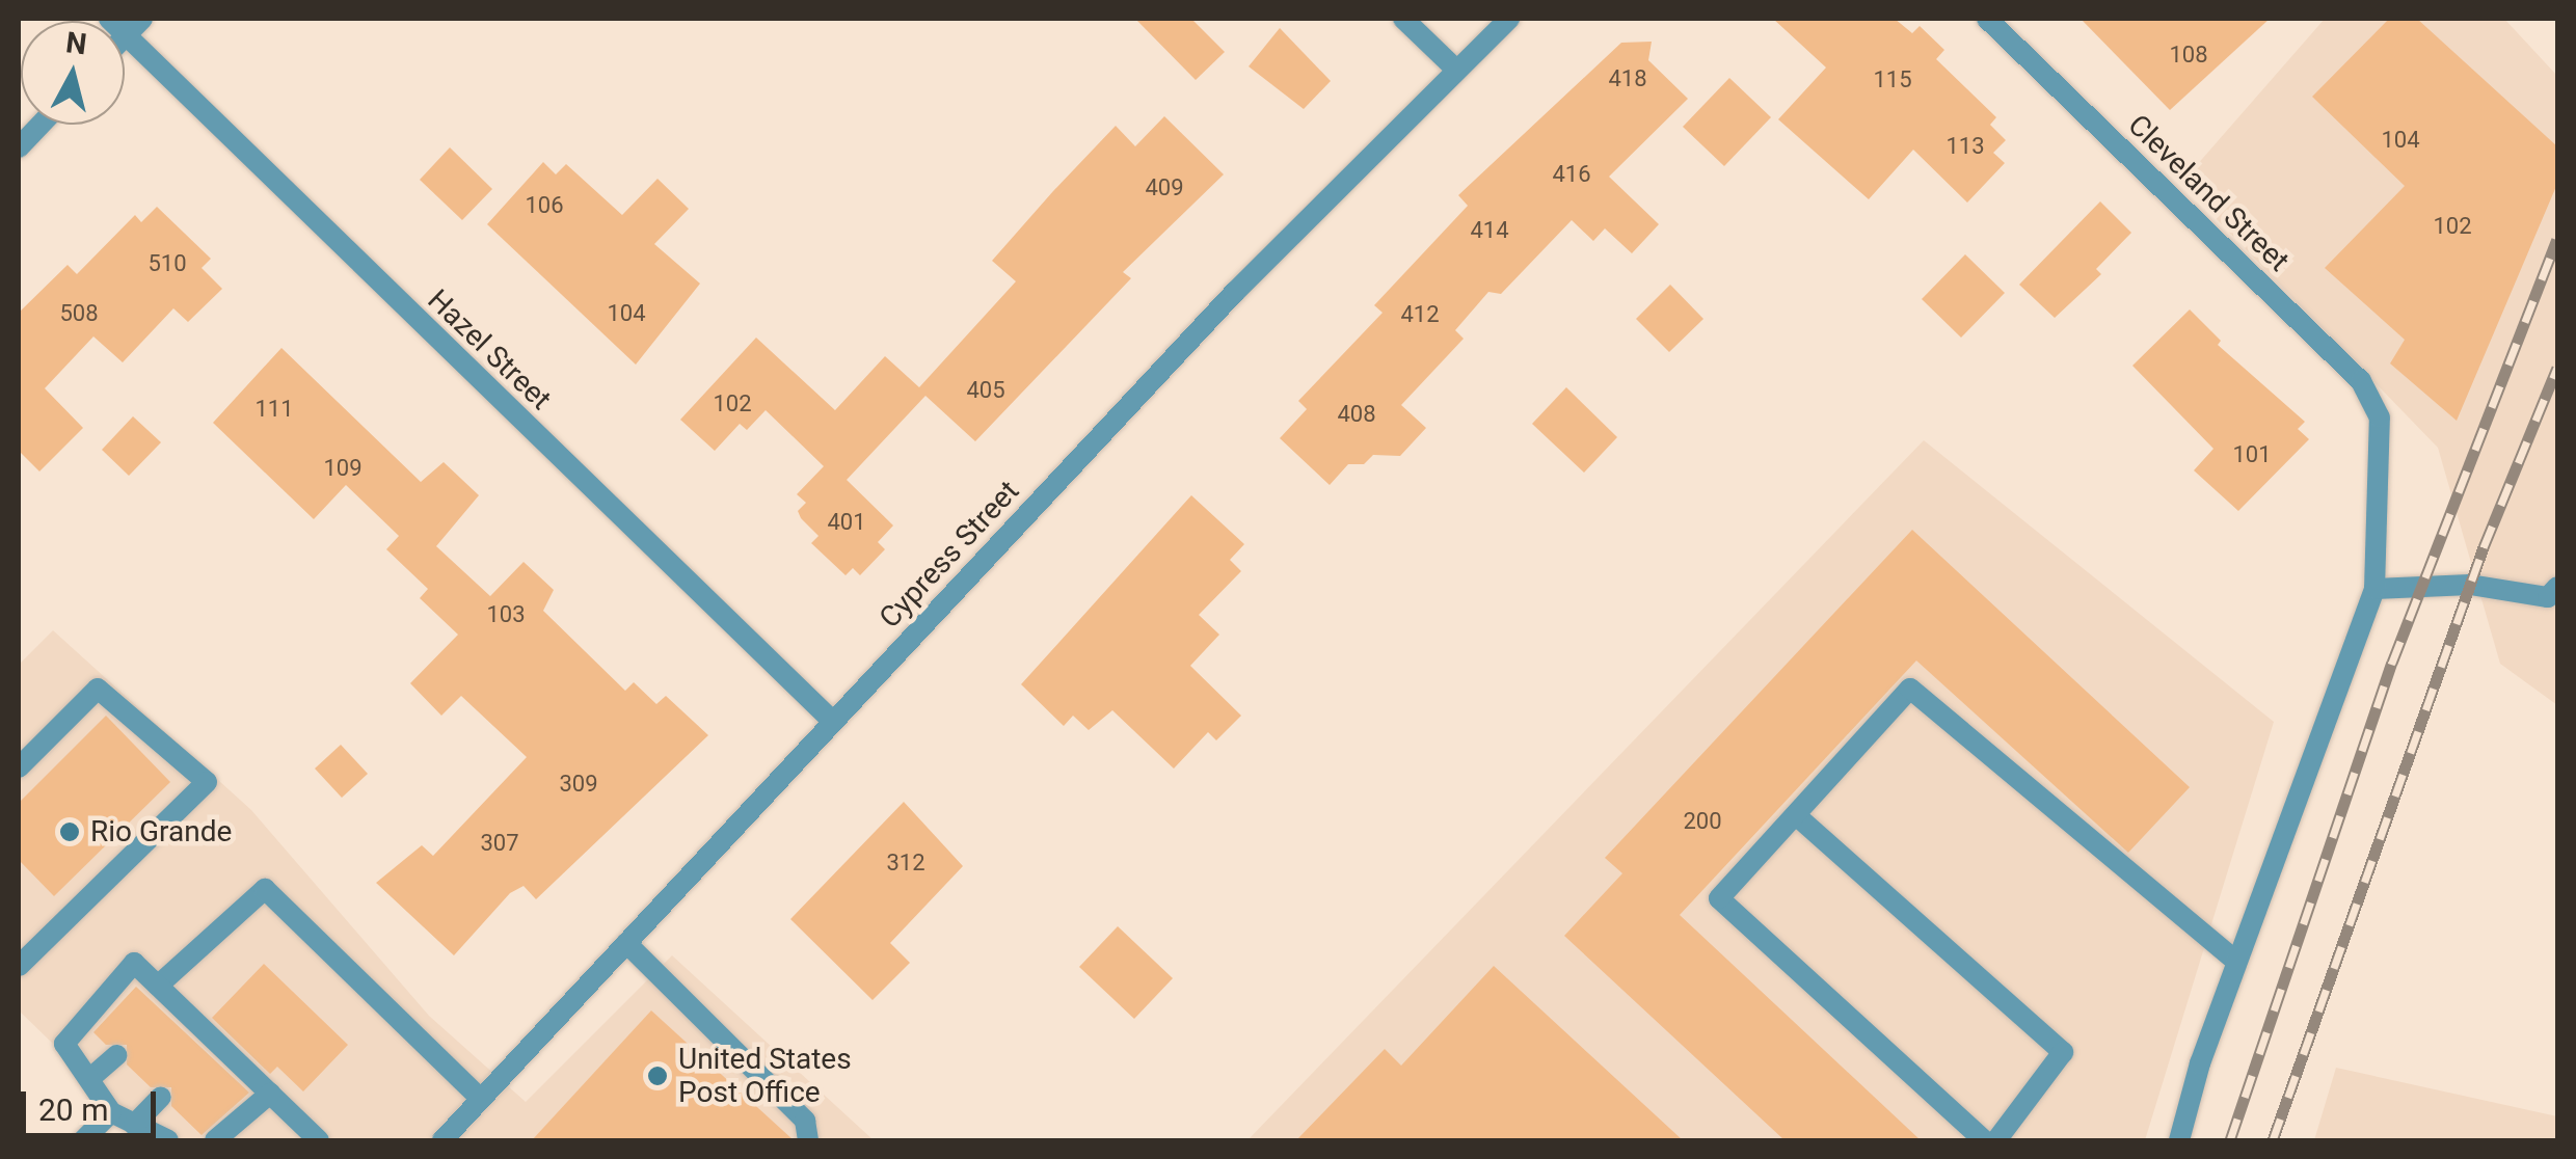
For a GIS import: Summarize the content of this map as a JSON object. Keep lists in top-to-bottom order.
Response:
{
  "streets": {
    "street": ["Cleveland Street", "Hazel Street", "Cypress Street"]
  },
  "crossings": [
    ["Hazel Street", "Cypress Street"]
  ],
  "places": ["Rio Grande", "United States Post Office"],
  "house_numbers": [
    "108",
    "418",
    "115",
    "104",
    "113",
    "416",
    "409",
    "106",
    "102",
    "414",
    "510",
    "508",
    "104",
    "412",
    "405",
    "102",
    "111",
    "408",
    "101",
    "109",
    "401",
    "103",
    "309",
    "200",
    "307",
    "312"
  ],
  "scale_bar": "20 m",
  "north": "top"
}
